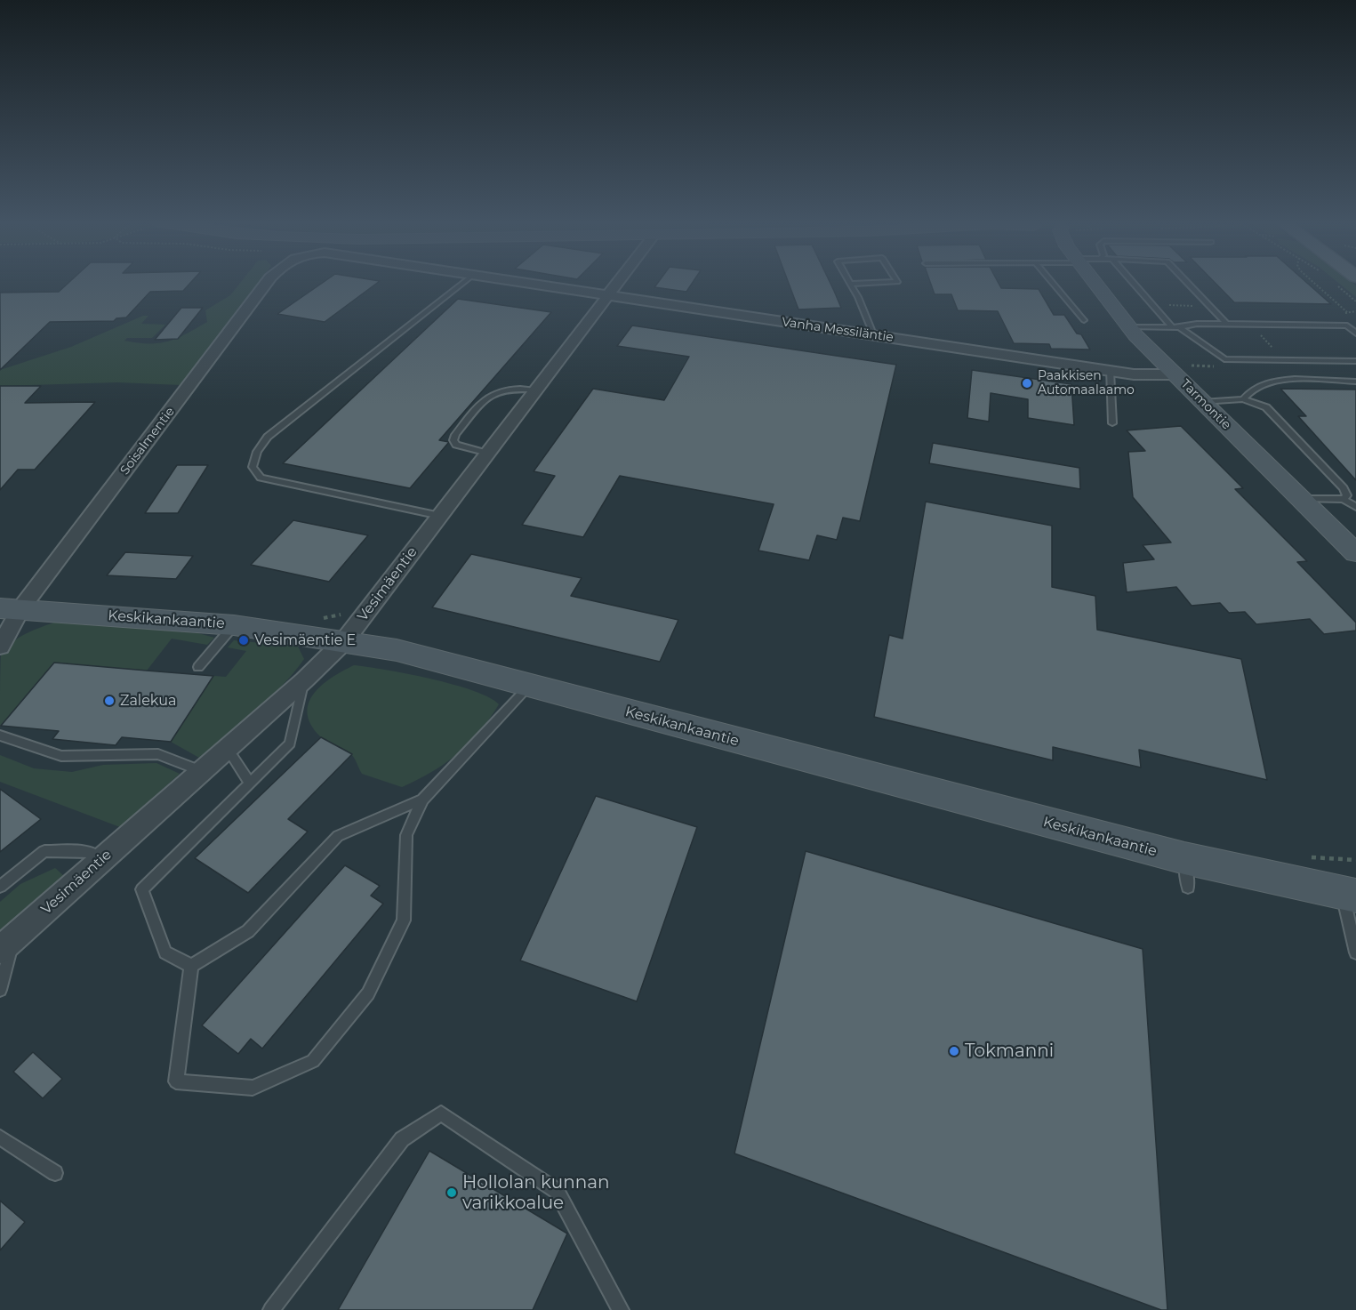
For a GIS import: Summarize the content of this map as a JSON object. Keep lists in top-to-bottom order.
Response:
{
  "streets": {
    "street": [
      "Vanha Messiläntie",
      "Tarmontie",
      "Soisalmentie",
      "Vesimäentie",
      "Keskikankaantie"
    ]
  },
  "crossings": [
    ["Vanha Messiläntie", "Tarmontie"],
    ["Vanha Messiläntie", "Vesimäentie"],
    ["Soisalmentie", "Keskikankaantie"],
    ["Vesimäentie", "Keskikankaantie"]
  ],
  "places": [
    "Paakkisen Automaalaamo",
    "Vesimäentie E",
    "Zalekua",
    "Tokmanni",
    "Hollolan kunnan varikkoalue"
  ]
}
